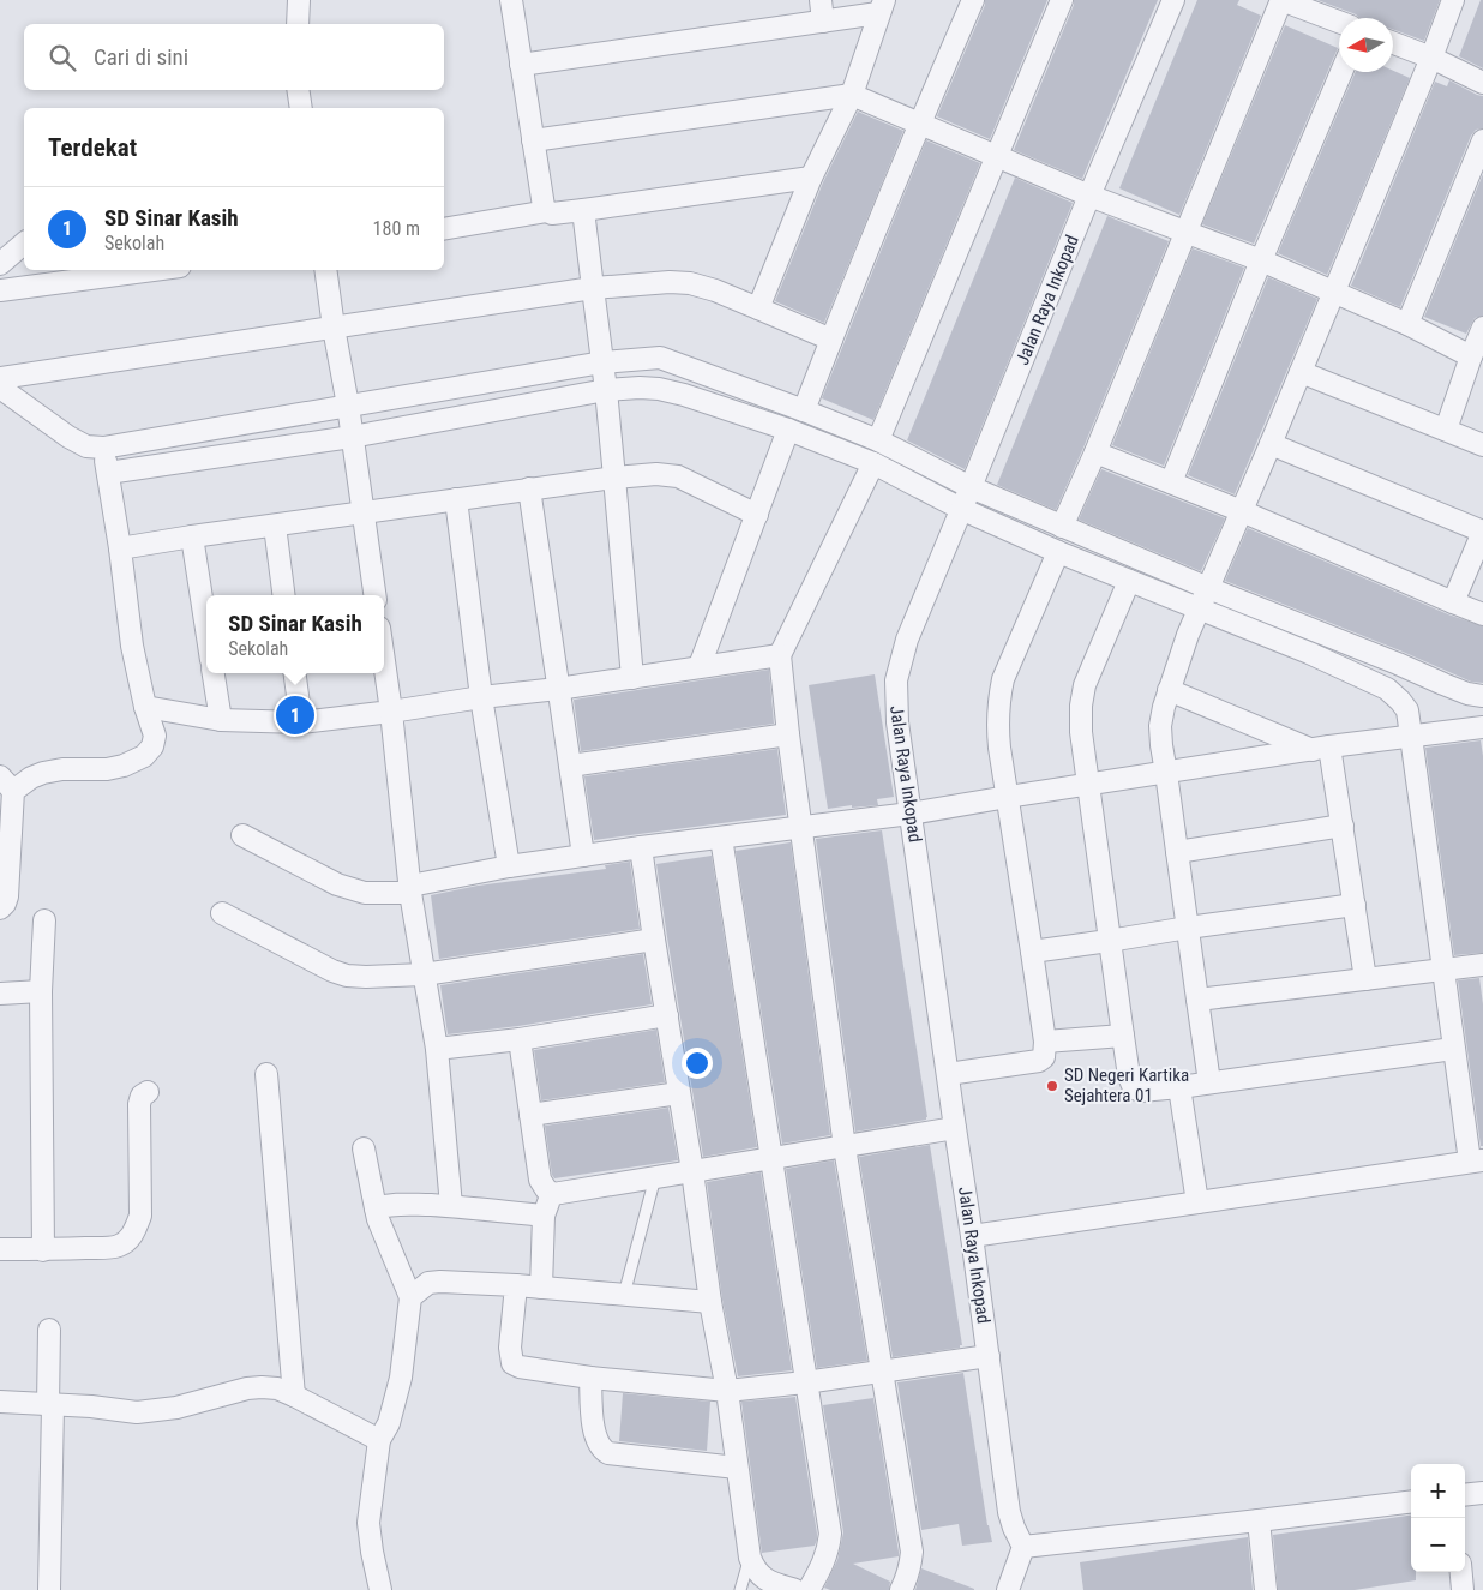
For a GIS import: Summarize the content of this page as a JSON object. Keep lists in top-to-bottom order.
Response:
{
  "streets": {
    "street": ["Jalan Raya Inkopad"]
  },
  "places": ["SD Negeri Kartika Sejahtera 01"],
  "north": "left",
  "page": {
    "search": "Cari di sini",
    "heading": "Terdekat",
    "list": [
      {
        "mark": "1",
        "name": "SD Sinar Kasih",
        "note": "Sekolah",
        "value": "180 m"
      }
    ],
    "popup": ["SD Sinar Kasih", "Sekolah"],
    "pins": "1",
    "map_buttons": ["+", "−"]
  }
}
